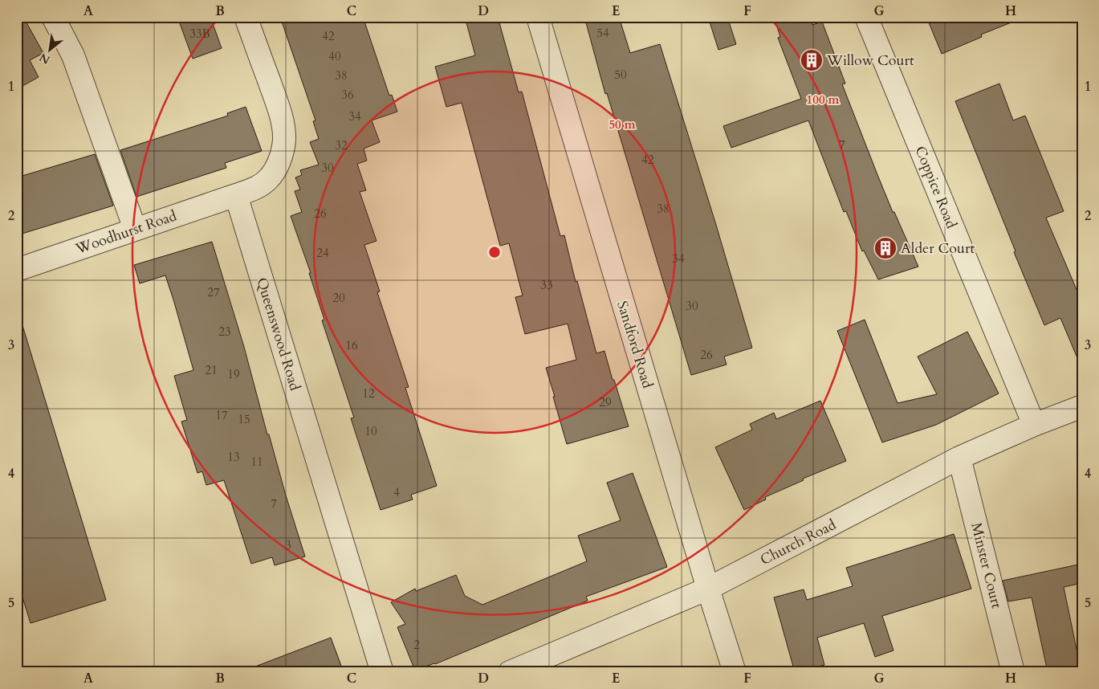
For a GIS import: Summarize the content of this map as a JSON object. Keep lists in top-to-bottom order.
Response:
{
  "streets": {
    "street": [
      "Coppice Road",
      "Woodhurst Road",
      "Queenswood Road",
      "Sandford Road",
      "Church Road",
      "Minster Court"
    ]
  },
  "crossings": [
    ["Coppice Road", "Church Road"],
    ["Woodhurst Road", "Queenswood Road"],
    ["Sandford Road", "Church Road"],
    ["Church Road", "Minster Court"]
  ],
  "places": {
    "building": ["Willow Court", "Alder Court"]
  },
  "house_numbers": [
    "54",
    "33B",
    "42",
    "40",
    "50",
    "38",
    "36",
    "34",
    "7",
    "32",
    "42",
    "30",
    "38",
    "26",
    "24",
    "34",
    "33",
    "27",
    "20",
    "30",
    "23",
    "16",
    "26",
    "21",
    "19",
    "12",
    "29",
    "17",
    "15",
    "10",
    "13",
    "11",
    "4",
    "7",
    "3",
    "2"
  ],
  "north": "bottom left",
  "grid": {
    "columns": [
      "A",
      "B",
      "C",
      "D",
      "E",
      "F",
      "G",
      "H"
    ],
    "rows": [
      "1",
      "2",
      "3",
      "4",
      "5"
    ]
  },
  "rings": ["100 m", "50 m"]
}
